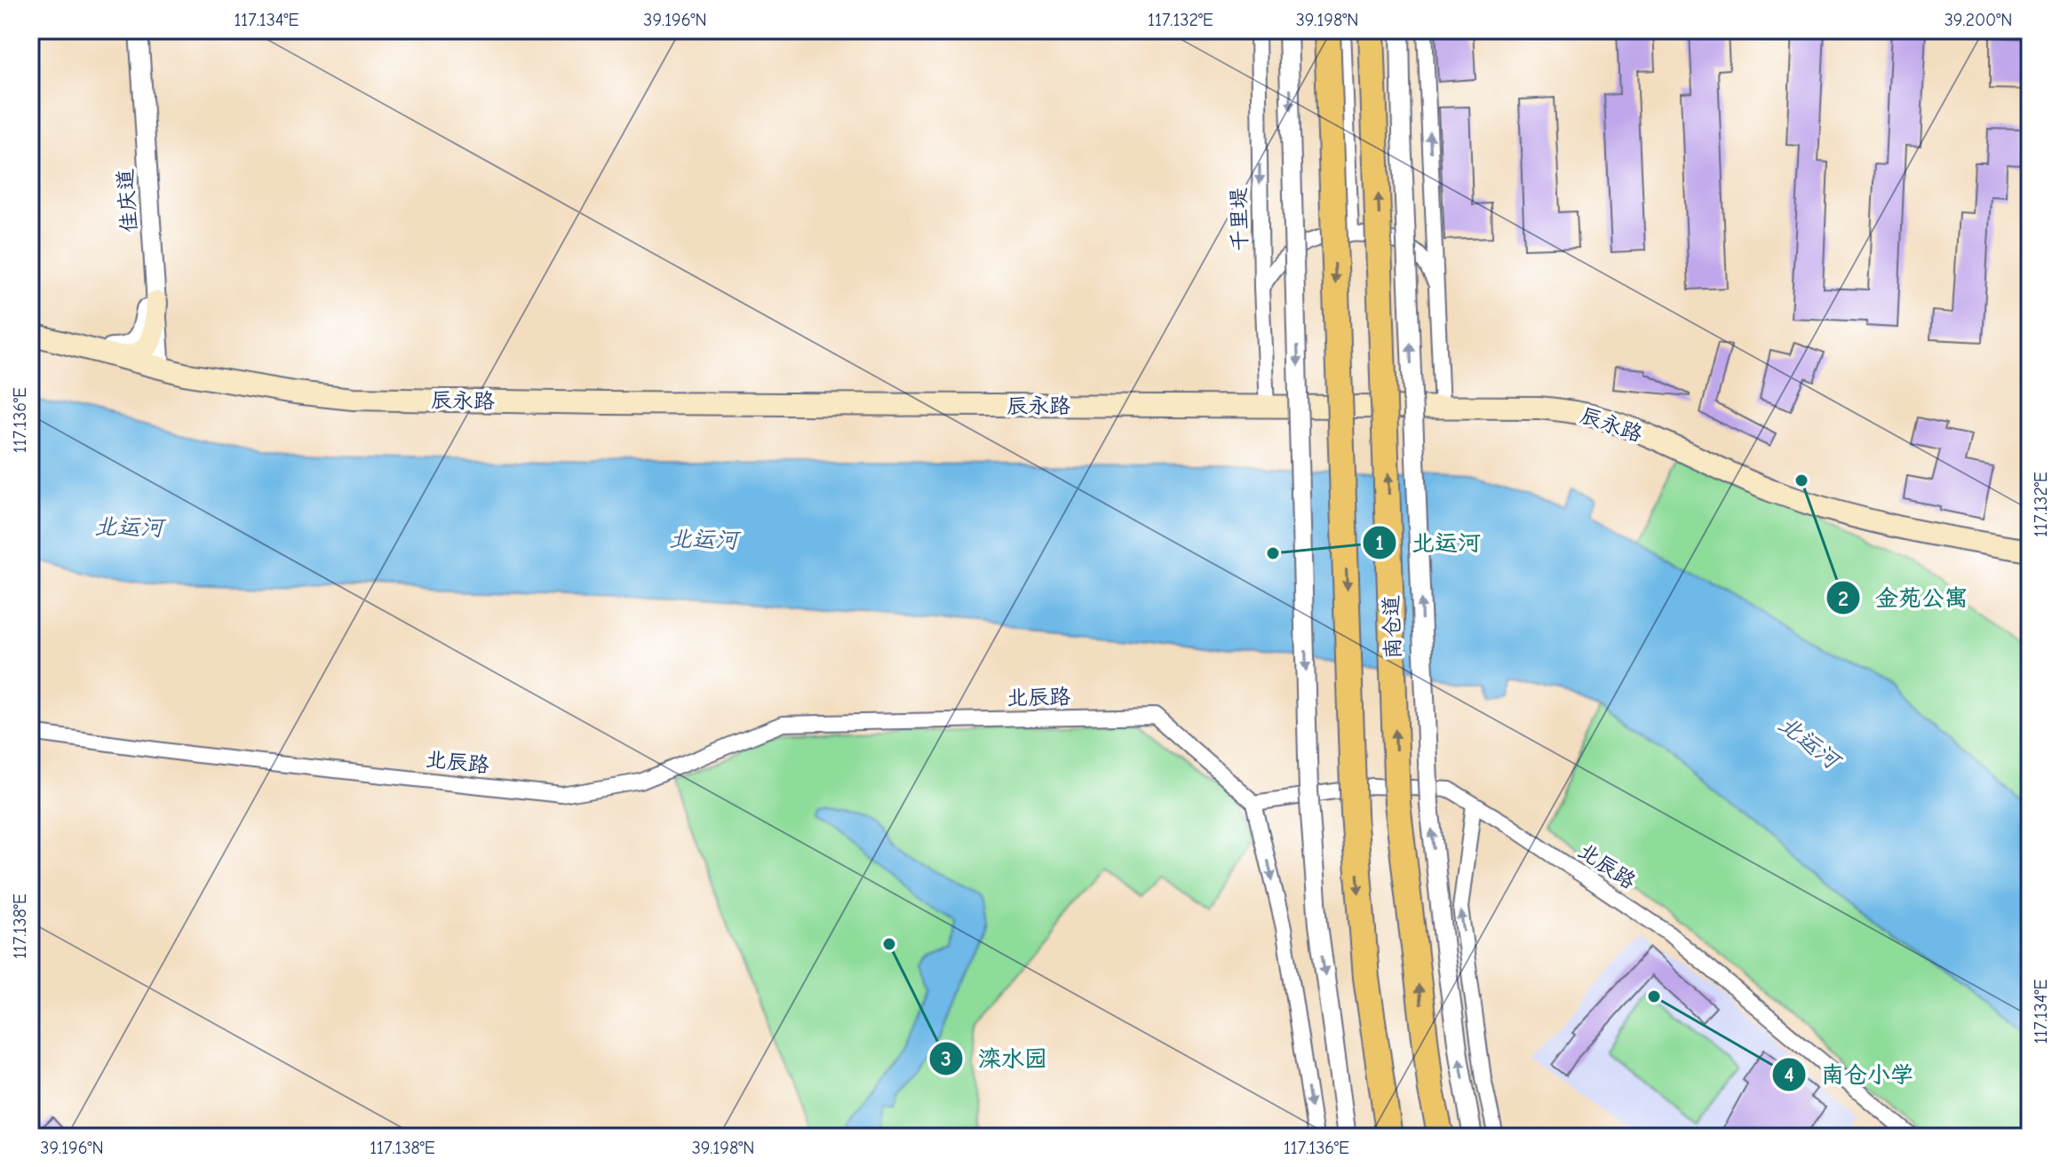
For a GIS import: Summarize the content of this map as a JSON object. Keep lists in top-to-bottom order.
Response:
{
  "streets": {
    "highway": ["南仓道"],
    "main road": ["辰永路"],
    "street": ["佳庆道", "千里堤", "北辰路"]
  },
  "crossings": [
    ["千里堤", "辰永路"]
  ],
  "water": ["北运河"],
  "places": [
    "金苑公寓",
    "北运河",
    "滦水园",
    "南仓小学"
  ],
  "coordinates": [
    "117.134°E",
    "39.196°N",
    "117.132°E",
    "39.198°N",
    "39.200°N",
    "117.136°E",
    "117.138°E"
  ]
}
